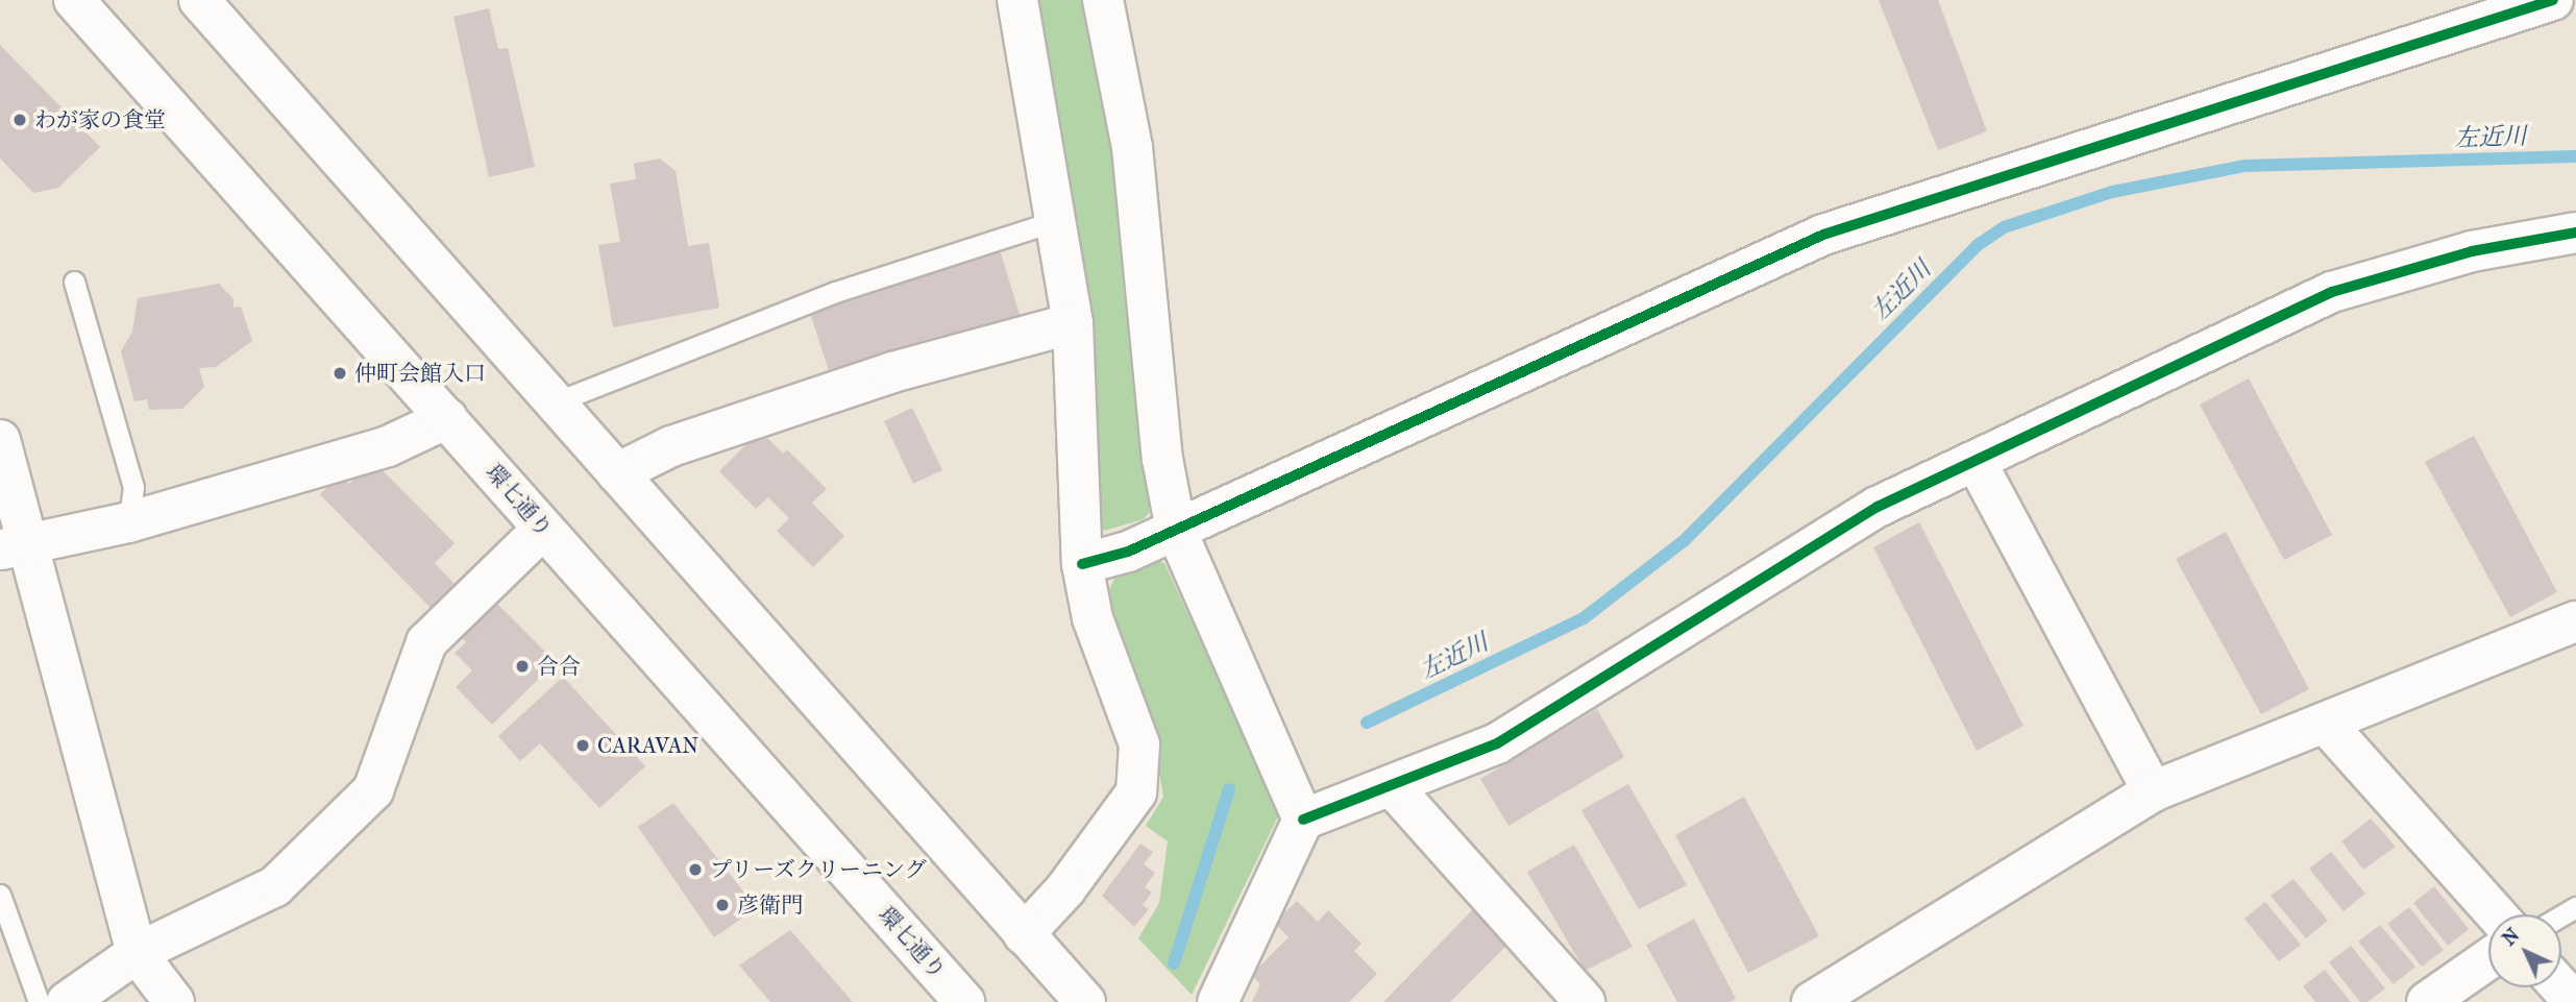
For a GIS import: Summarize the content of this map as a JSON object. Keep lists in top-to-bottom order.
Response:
{
  "streets": {
    "street": ["環七通り"]
  },
  "water": ["左近川"],
  "places": [
    "わが家の食堂",
    "仲町会館入口",
    "合合",
    "CARAVAN",
    "プリーズクリーニング",
    "彦衛門"
  ],
  "north": "top left"
}
